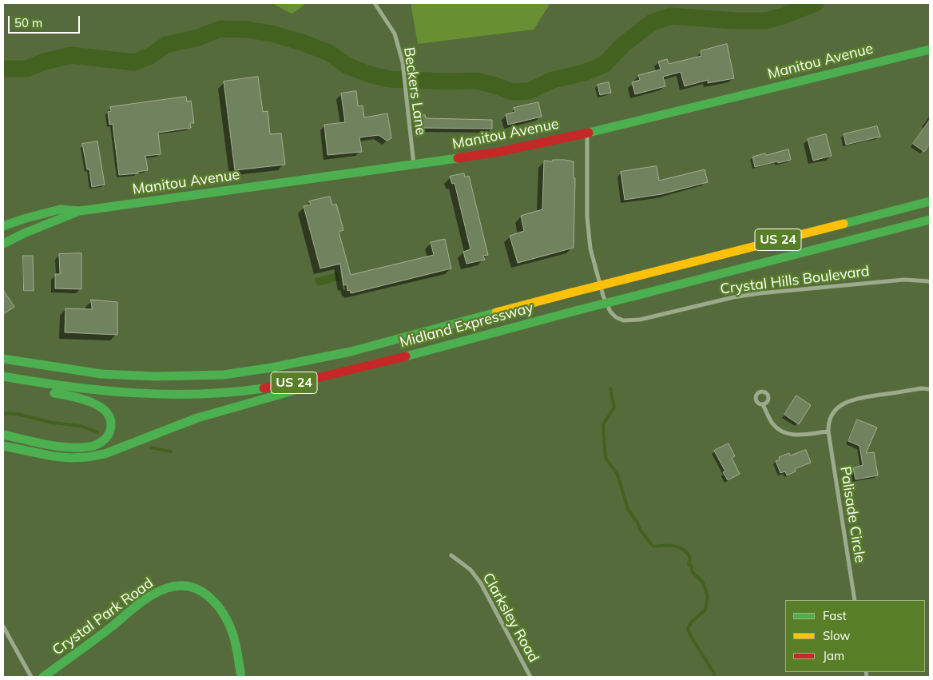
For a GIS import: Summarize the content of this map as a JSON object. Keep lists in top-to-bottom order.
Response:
{
  "streets": {
    "main road": [
      "Manitou Avenue",
      "US 24",
      "Midland Expressway",
      "Crystal Park Road"
    ],
    "street": [
      "Beckers Lane",
      "Crystal Hills Boulevard",
      "Palisade Circle",
      "Clarksley Road"
    ]
  },
  "crossings": [
    ["Manitou Avenue", "Beckers Lane"],
    ["Manitou Avenue", "Crystal Hills Boulevard"]
  ],
  "legend": ["Fast", "Slow", "Jam"],
  "scale_bar": "50 m"
}
